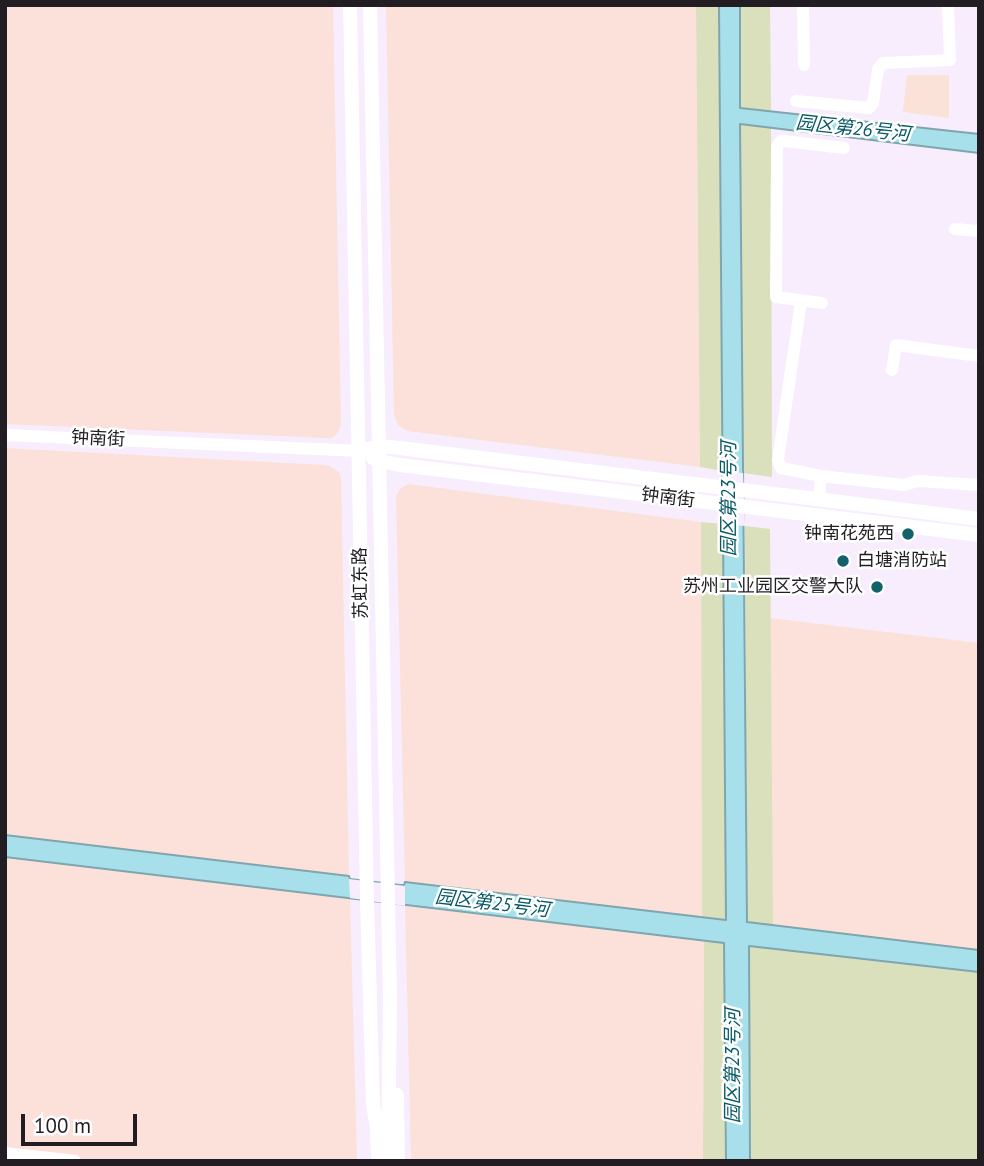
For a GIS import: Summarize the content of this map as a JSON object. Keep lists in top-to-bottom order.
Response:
{
  "streets": {
    "main road": ["钟南街", "苏虹东路"]
  },
  "crossings": [
    ["钟南街", "苏虹东路"]
  ],
  "water": ["园区第26号河", "园区第23号河", "园区第25号河"],
  "places": ["钟南花苑西", "白塘消防站", "苏州工业园区交警大队"],
  "scale_bar": "100 m"
}
